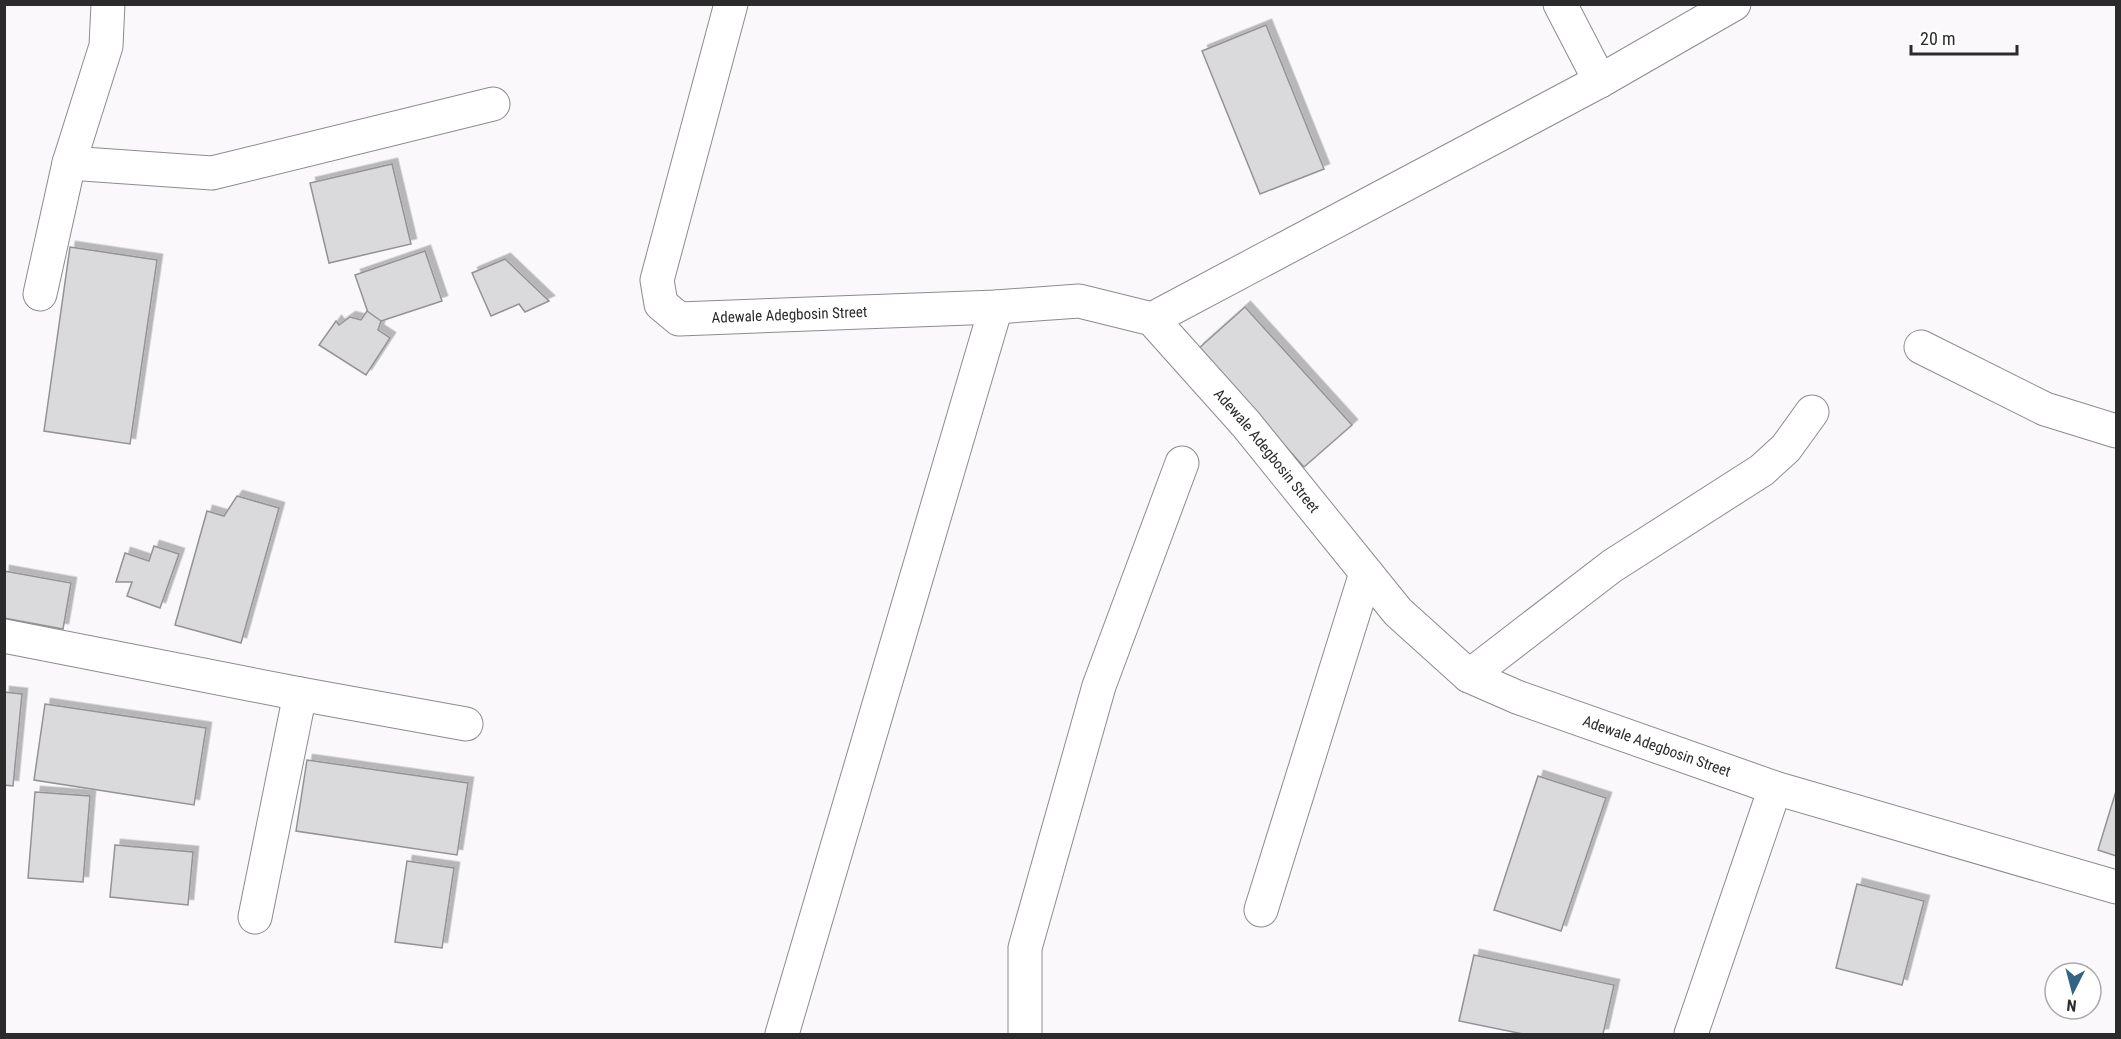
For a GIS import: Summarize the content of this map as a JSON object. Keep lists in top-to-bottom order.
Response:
{
  "streets": {
    "street": ["Adewale Adegbosin Street"]
  },
  "scale_bar": "20 m",
  "north": "bottom"
}
